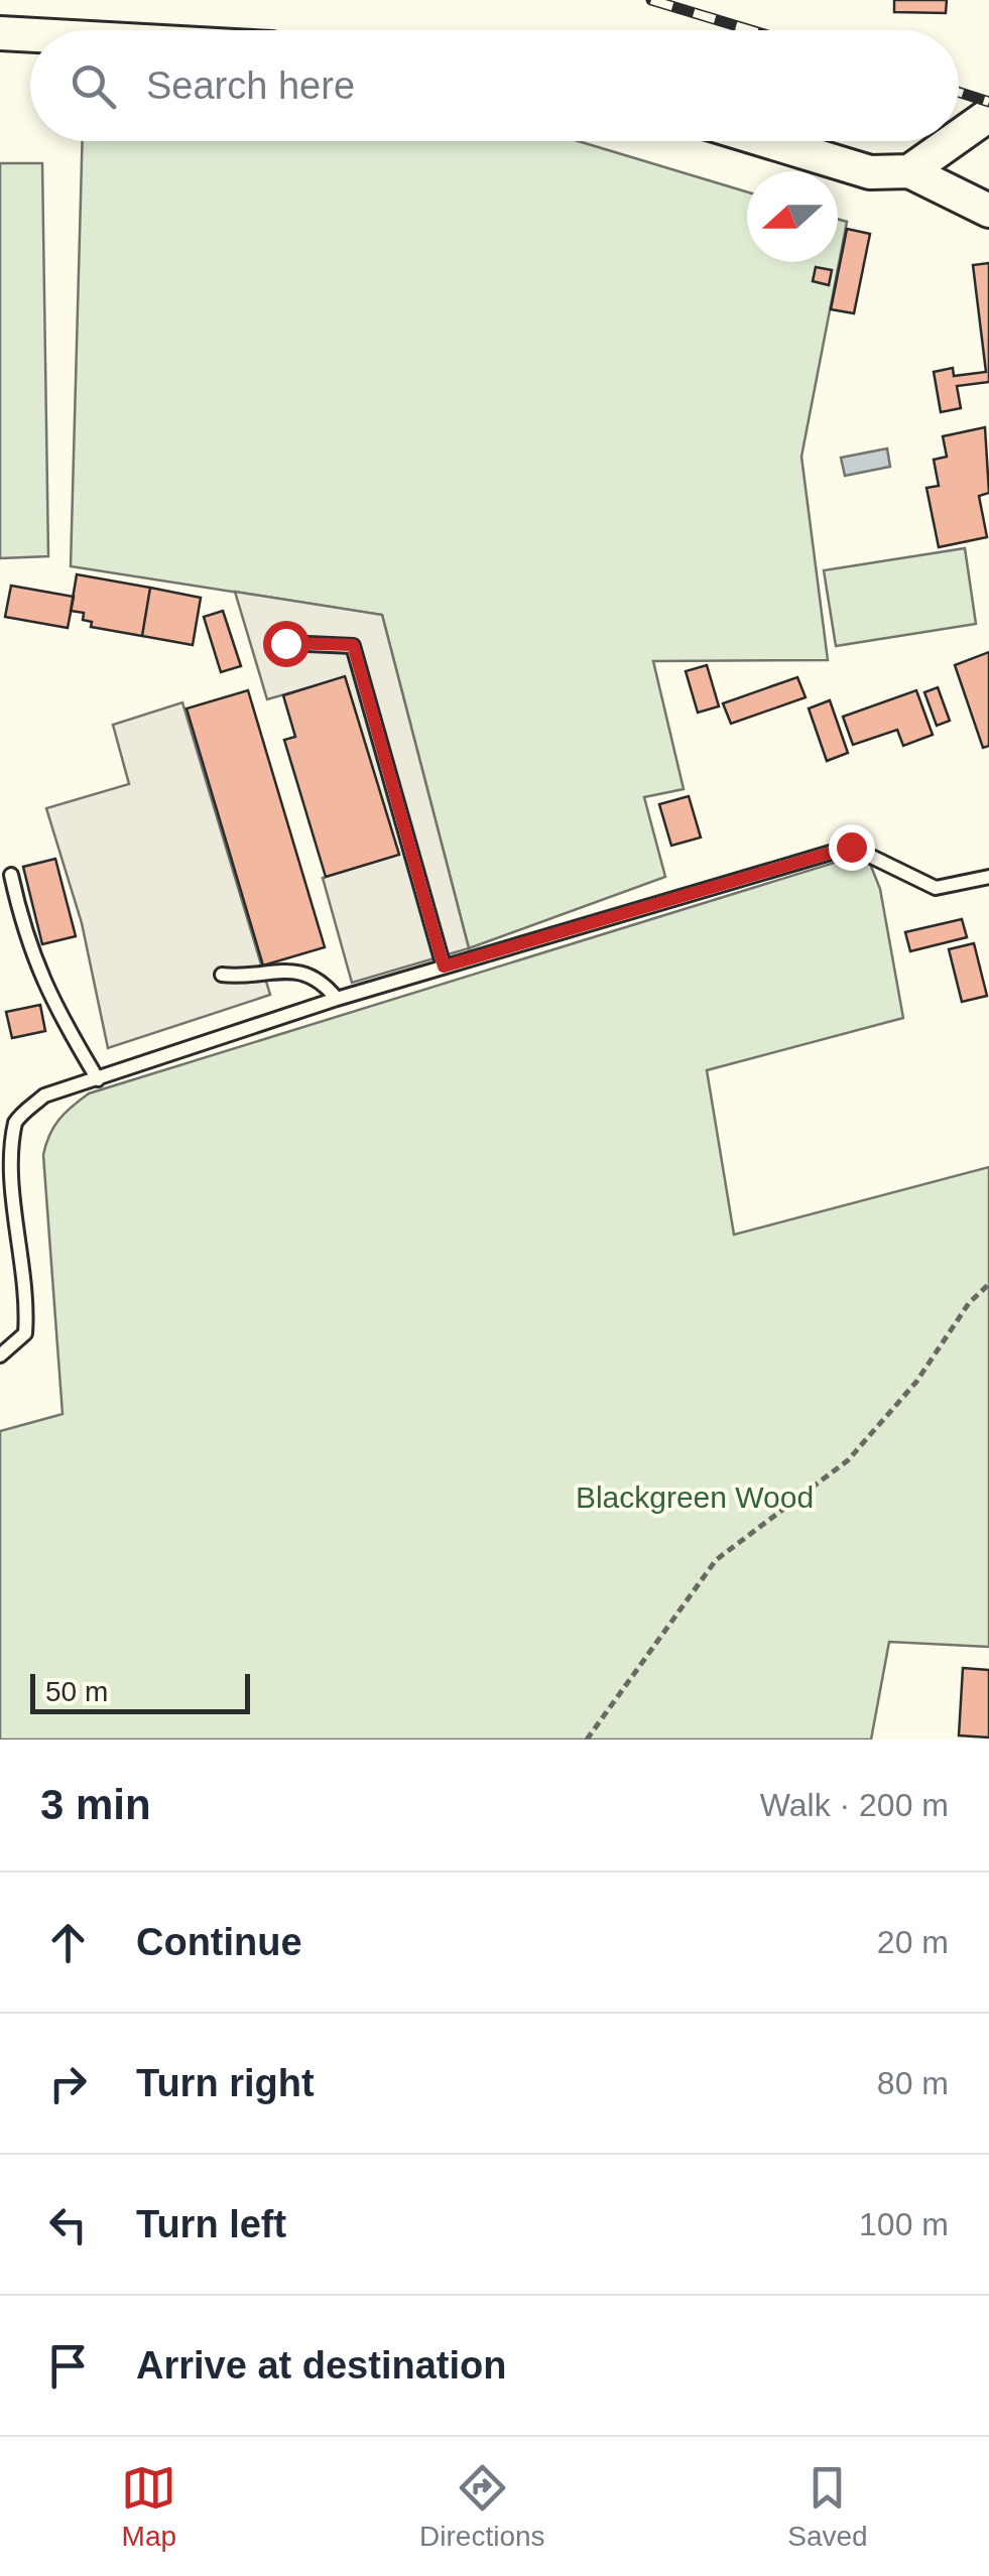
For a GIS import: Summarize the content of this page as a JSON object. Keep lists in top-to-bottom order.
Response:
{
  "parks": ["Blackgreen Wood"],
  "scale_bar": "50 m",
  "north": "left",
  "page": {
    "search": "Search here",
    "scale": "50 m",
    "heading": ["3 min", "Walk · 200 m"],
    "list": [
      ["Continue", "20 m"],
      ["Turn right", "80 m"],
      ["Turn left", "100 m"],
      "Arrive at destination"
    ],
    "nav": ["Map", "Directions", "Saved"]
  }
}
